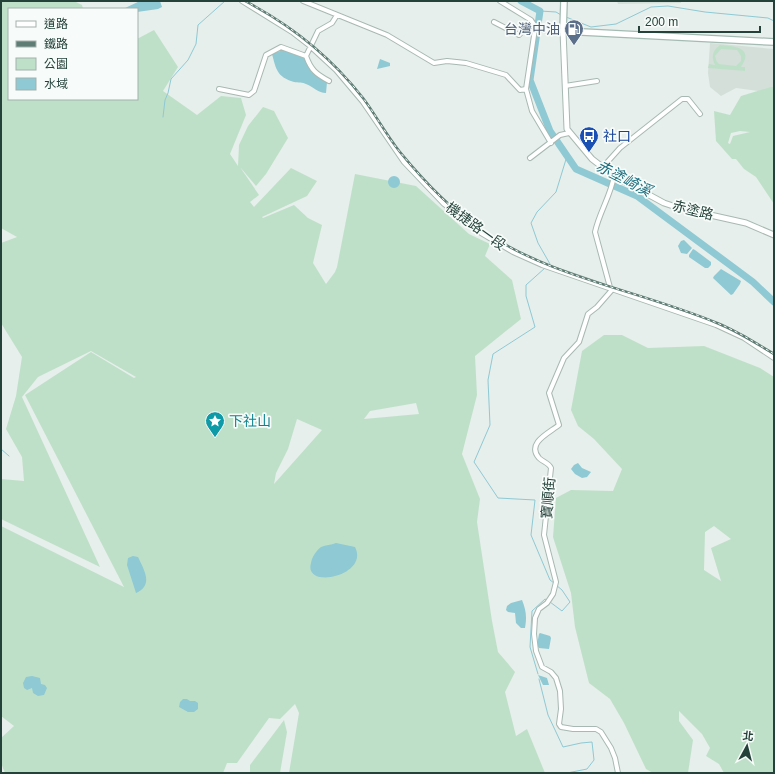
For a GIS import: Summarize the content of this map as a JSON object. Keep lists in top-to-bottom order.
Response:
{
  "streets": {
    "street": ["赤塗路", "機捷路一段", "寶順街"]
  },
  "crossings": [
    ["機捷路一段", "寶順街"]
  ],
  "water": ["赤塗崎溪"],
  "places": {
    "fuel station": ["台灣中油"],
    "bus stop": ["社口"],
    "place": ["下社山"]
  },
  "legend": [
    "道路",
    "鐵路",
    "公園",
    "水域"
  ],
  "scale_bar": "200 m",
  "north": "top"
}
